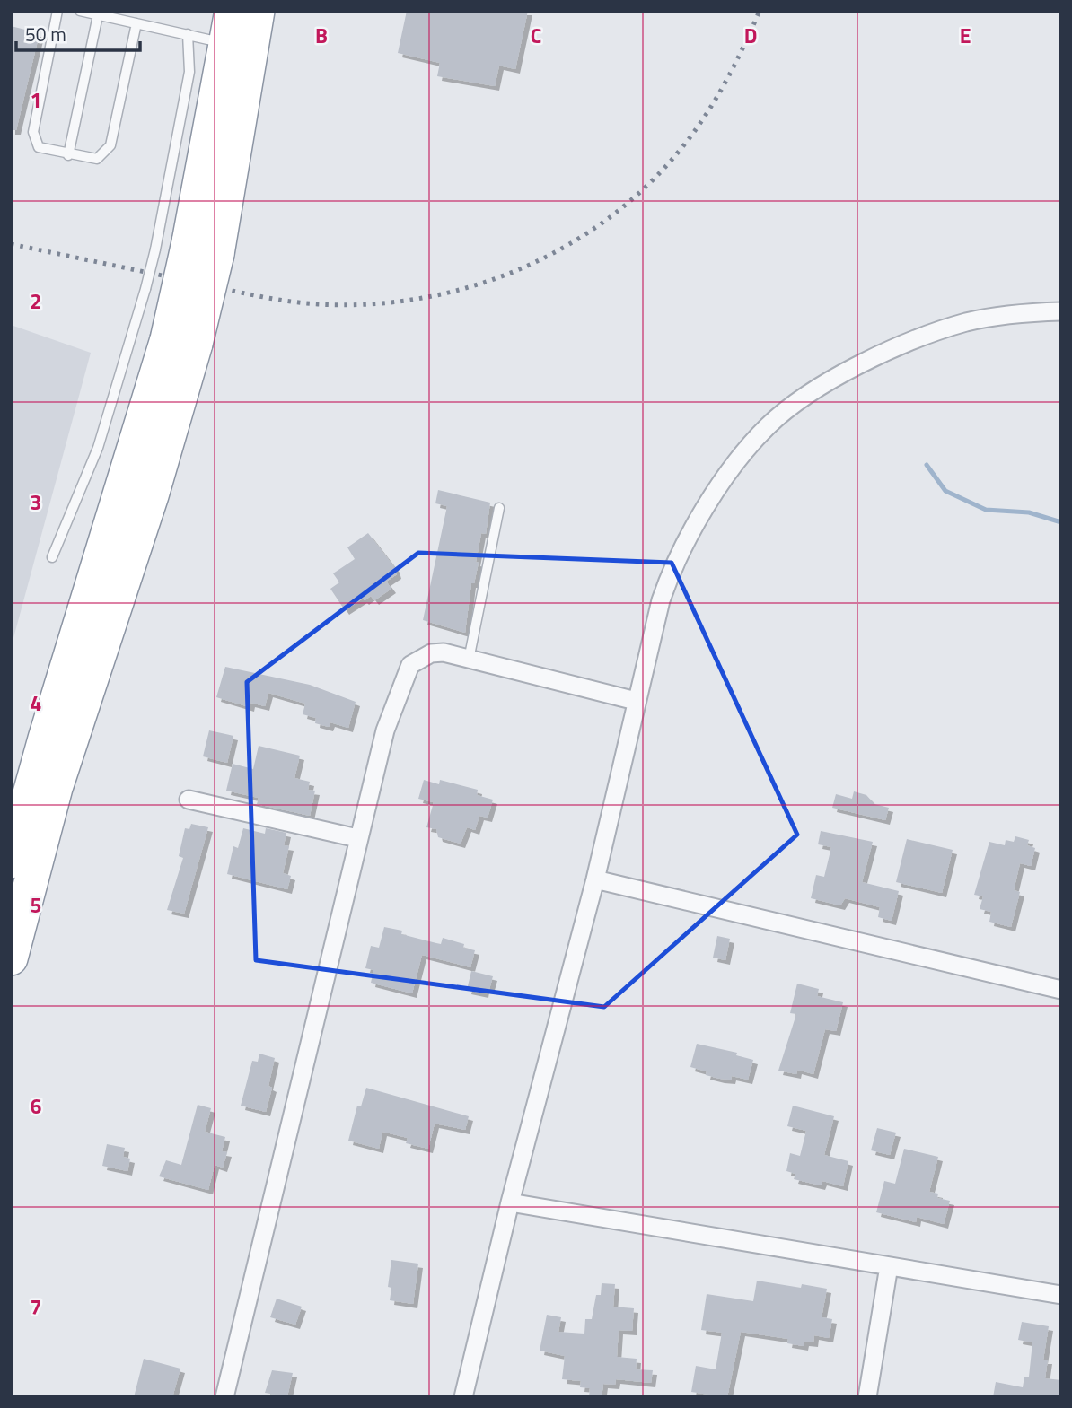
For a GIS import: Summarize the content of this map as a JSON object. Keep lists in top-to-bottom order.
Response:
{
  "scale_bar": "50 m",
  "grid": {
    "columns": [
      "B",
      "C",
      "D",
      "E"
    ],
    "rows": [
      "1",
      "2",
      "3",
      "4",
      "5",
      "6",
      "7"
    ]
  }
}
